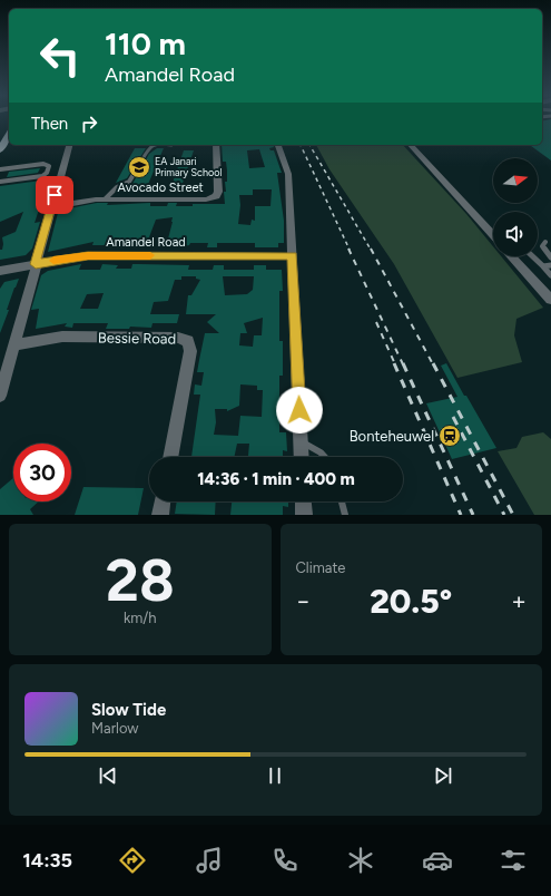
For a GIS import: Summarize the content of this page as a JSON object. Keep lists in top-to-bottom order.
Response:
{
  "streets": {
    "street": ["Avocado Street", "Amandel Road", "Bessie Road"]
  },
  "places": {
    "school or university": ["EA Janari Primary School"],
    "station": ["Bonteheuwel"]
  },
  "north": "right",
  "page": {
    "turn": ["110 m", "Amandel Road"],
    "then": "Then",
    "limit": "30",
    "trip": "14:36 · 1 min · 400 m",
    "tile": [
      ["28", "km/h"],
      "Climate"
    ],
    "heat": ["−", "20.5°", "+"],
    "song": ["Slow Tide", "Marlow"],
    "tabs": "14:35"
  }
}
